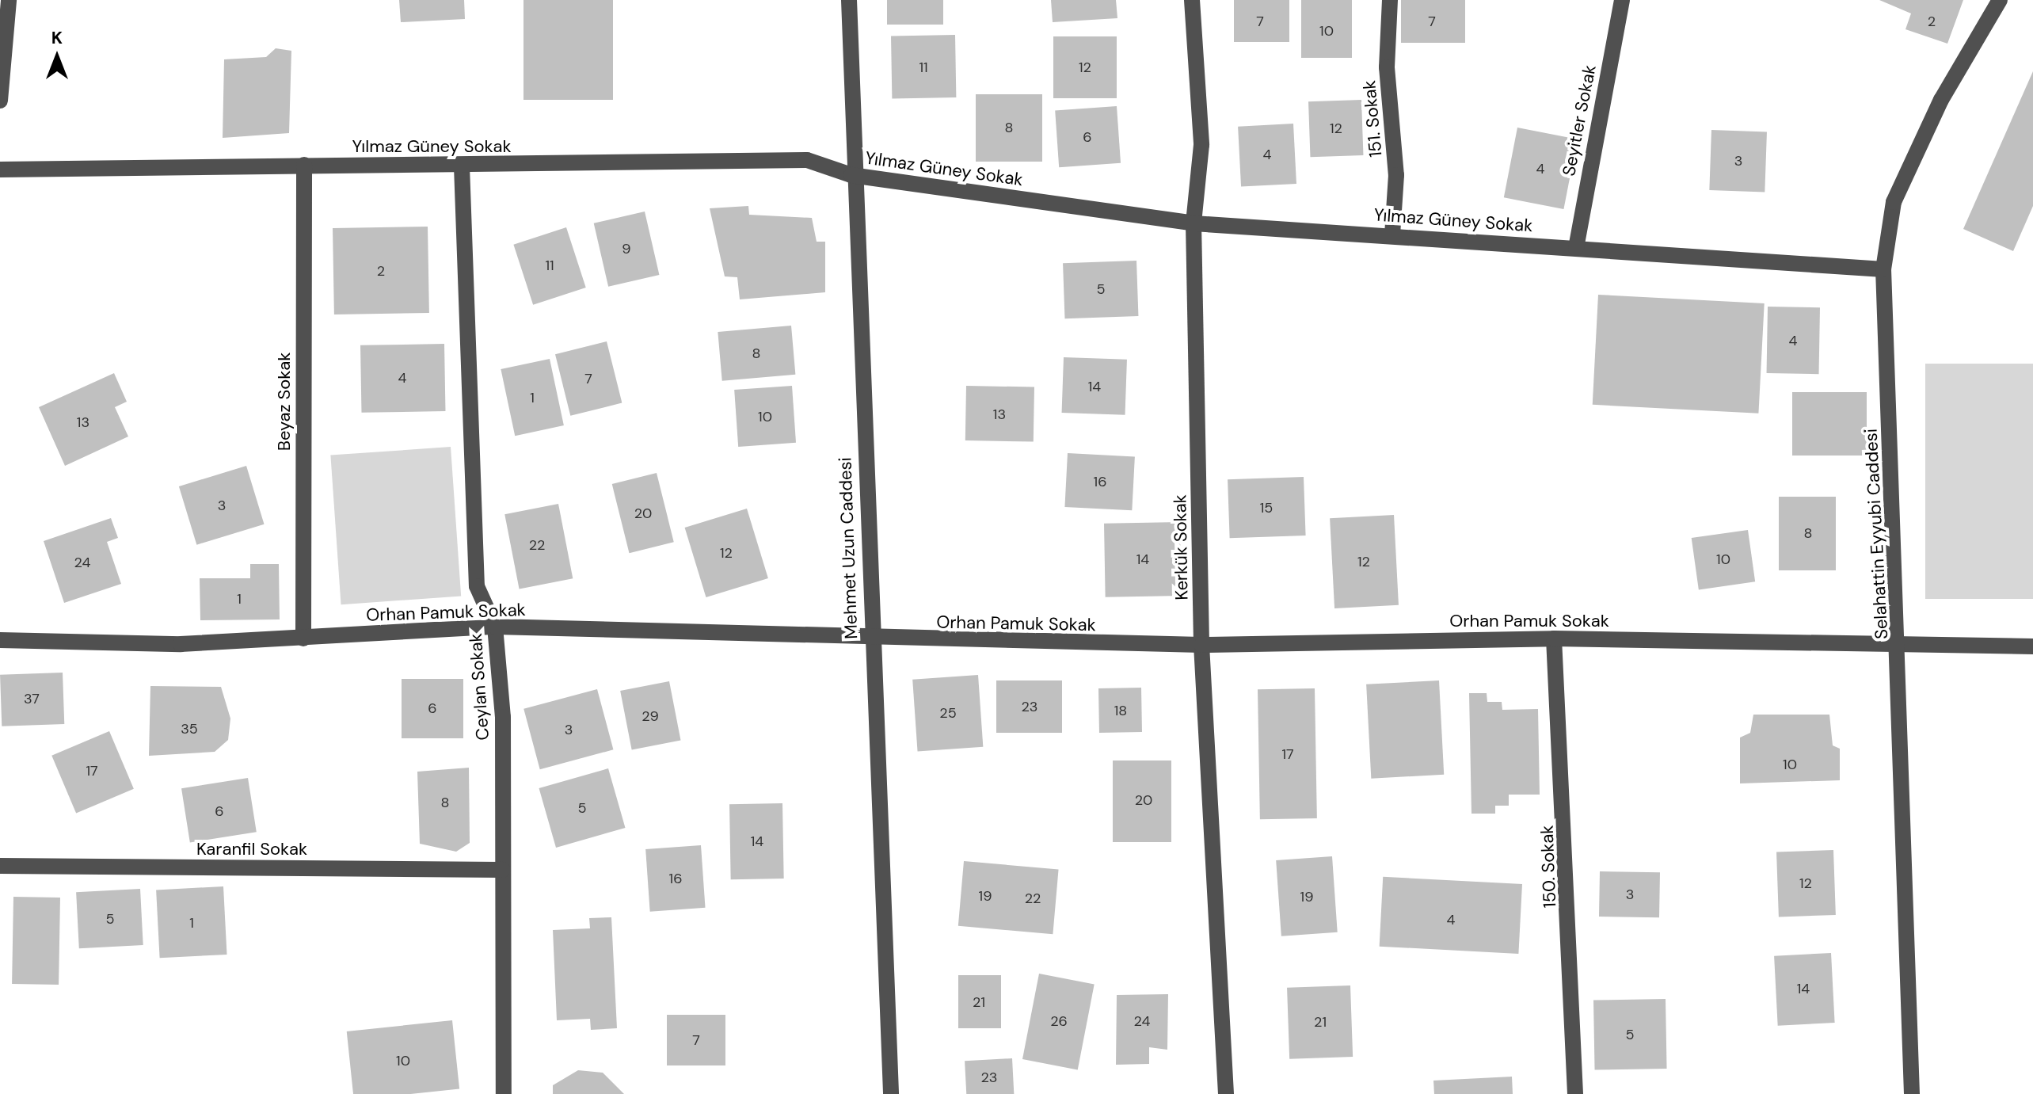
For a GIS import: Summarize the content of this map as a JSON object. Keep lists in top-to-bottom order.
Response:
{
  "streets": {
    "street": [
      "151. Sokak",
      "Seyitler Sokak",
      "Yılmaz Güney Sokak",
      "Beyaz Sokak",
      "Selahattin Eyyubi Caddesi",
      "Kerkük Sokak",
      "Mehmet Uzun Caddesi",
      "Orhan Pamuk Sokak",
      "Ceylan Sokak",
      "Karanfil Sokak",
      "150. Sokak"
    ]
  },
  "crossings": [
    ["151. Sokak", "Yılmaz Güney Sokak"],
    ["Seyitler Sokak", "Yılmaz Güney Sokak"],
    ["Yılmaz Güney Sokak", "Beyaz Sokak"],
    ["Yılmaz Güney Sokak", "Selahattin Eyyubi Caddesi"],
    ["Yılmaz Güney Sokak", "Kerkük Sokak"],
    ["Yılmaz Güney Sokak", "Mehmet Uzun Caddesi"],
    ["Yılmaz Güney Sokak", "Ceylan Sokak"],
    ["Beyaz Sokak", "Orhan Pamuk Sokak"],
    ["Selahattin Eyyubi Caddesi", "Orhan Pamuk Sokak"],
    ["Kerkük Sokak", "Orhan Pamuk Sokak"],
    ["Mehmet Uzun Caddesi", "Orhan Pamuk Sokak"],
    ["Orhan Pamuk Sokak", "Ceylan Sokak"],
    ["Orhan Pamuk Sokak", "150. Sokak"],
    ["Ceylan Sokak", "Karanfil Sokak"]
  ],
  "house_numbers": [
    "7",
    "7",
    "2",
    "10",
    "11",
    "12",
    "8",
    "12",
    "6",
    "4",
    "3",
    "4",
    "9",
    "11",
    "2",
    "5",
    "4",
    "8",
    "4",
    "7",
    "14",
    "1",
    "13",
    "10",
    "13",
    "16",
    "3",
    "15",
    "20",
    "8",
    "22",
    "12",
    "14",
    "10",
    "12",
    "24",
    "1",
    "37",
    "23",
    "6",
    "18",
    "25",
    "29",
    "35",
    "3",
    "17",
    "10",
    "17",
    "20",
    "8",
    "5",
    "6",
    "14",
    "16",
    "12",
    "3",
    "19",
    "19",
    "22",
    "5",
    "4",
    "1",
    "14",
    "21",
    "26",
    "24",
    "21",
    "5",
    "7",
    "10",
    "23"
  ],
  "north": "top"
}
